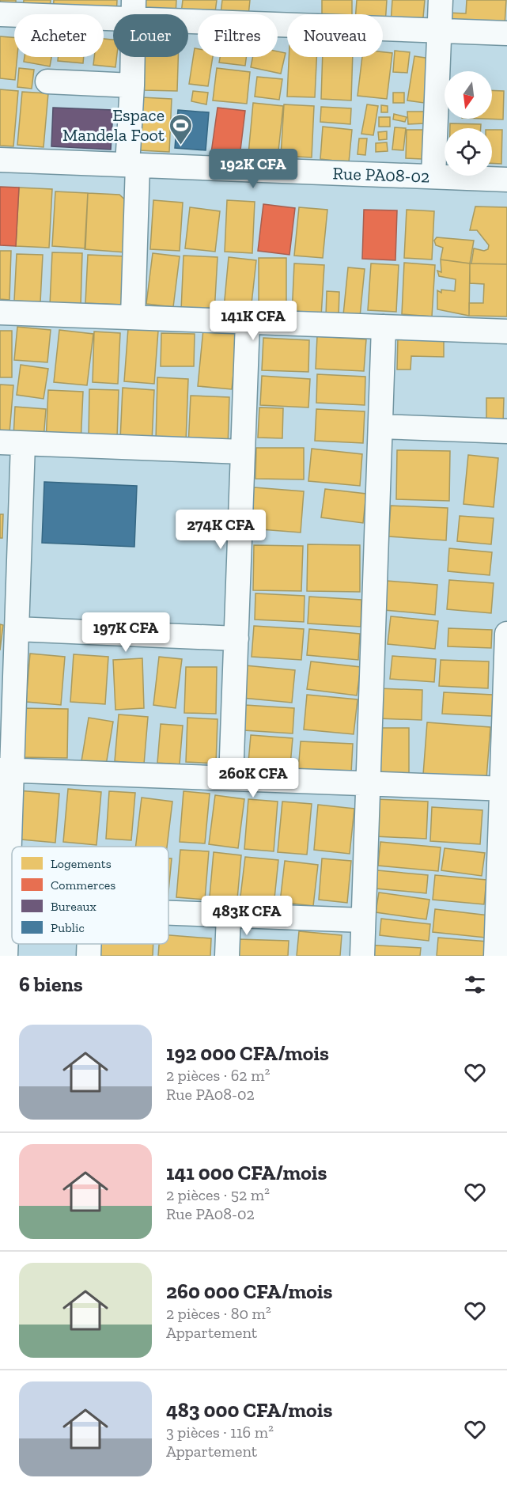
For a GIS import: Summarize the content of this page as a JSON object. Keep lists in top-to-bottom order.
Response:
{
  "streets": {
    "street": ["Rue PA08-02"]
  },
  "places": {
    "sports": ["Espace Mandela Foot"]
  },
  "legend": [
    "Logements",
    "Commerces",
    "Bureaux",
    "Public"
  ],
  "north": "bottom",
  "page": {
    "chip": [
      "Acheter",
      "Louer",
      "Filtres",
      "Nouveau"
    ],
    "price": [
      "192K CFA",
      "141K CFA",
      "274K CFA",
      "197K CFA",
      "260K CFA",
      "483K CFA"
    ],
    "heading": "6 biens",
    "list": [
      {
        "name": "192 000 CFA/mois",
        "note": "2 pièces · 62 m² · Rue PA08-02"
      },
      {
        "name": "141 000 CFA/mois",
        "note": "2 pièces · 52 m² · Rue PA08-02"
      },
      {
        "name": "260 000 CFA/mois",
        "note": "2 pièces · 80 m² · Appartement"
      },
      {
        "name": "483 000 CFA/mois",
        "note": "3 pièces · 116 m² · Appartement"
      }
    ]
  }
}
